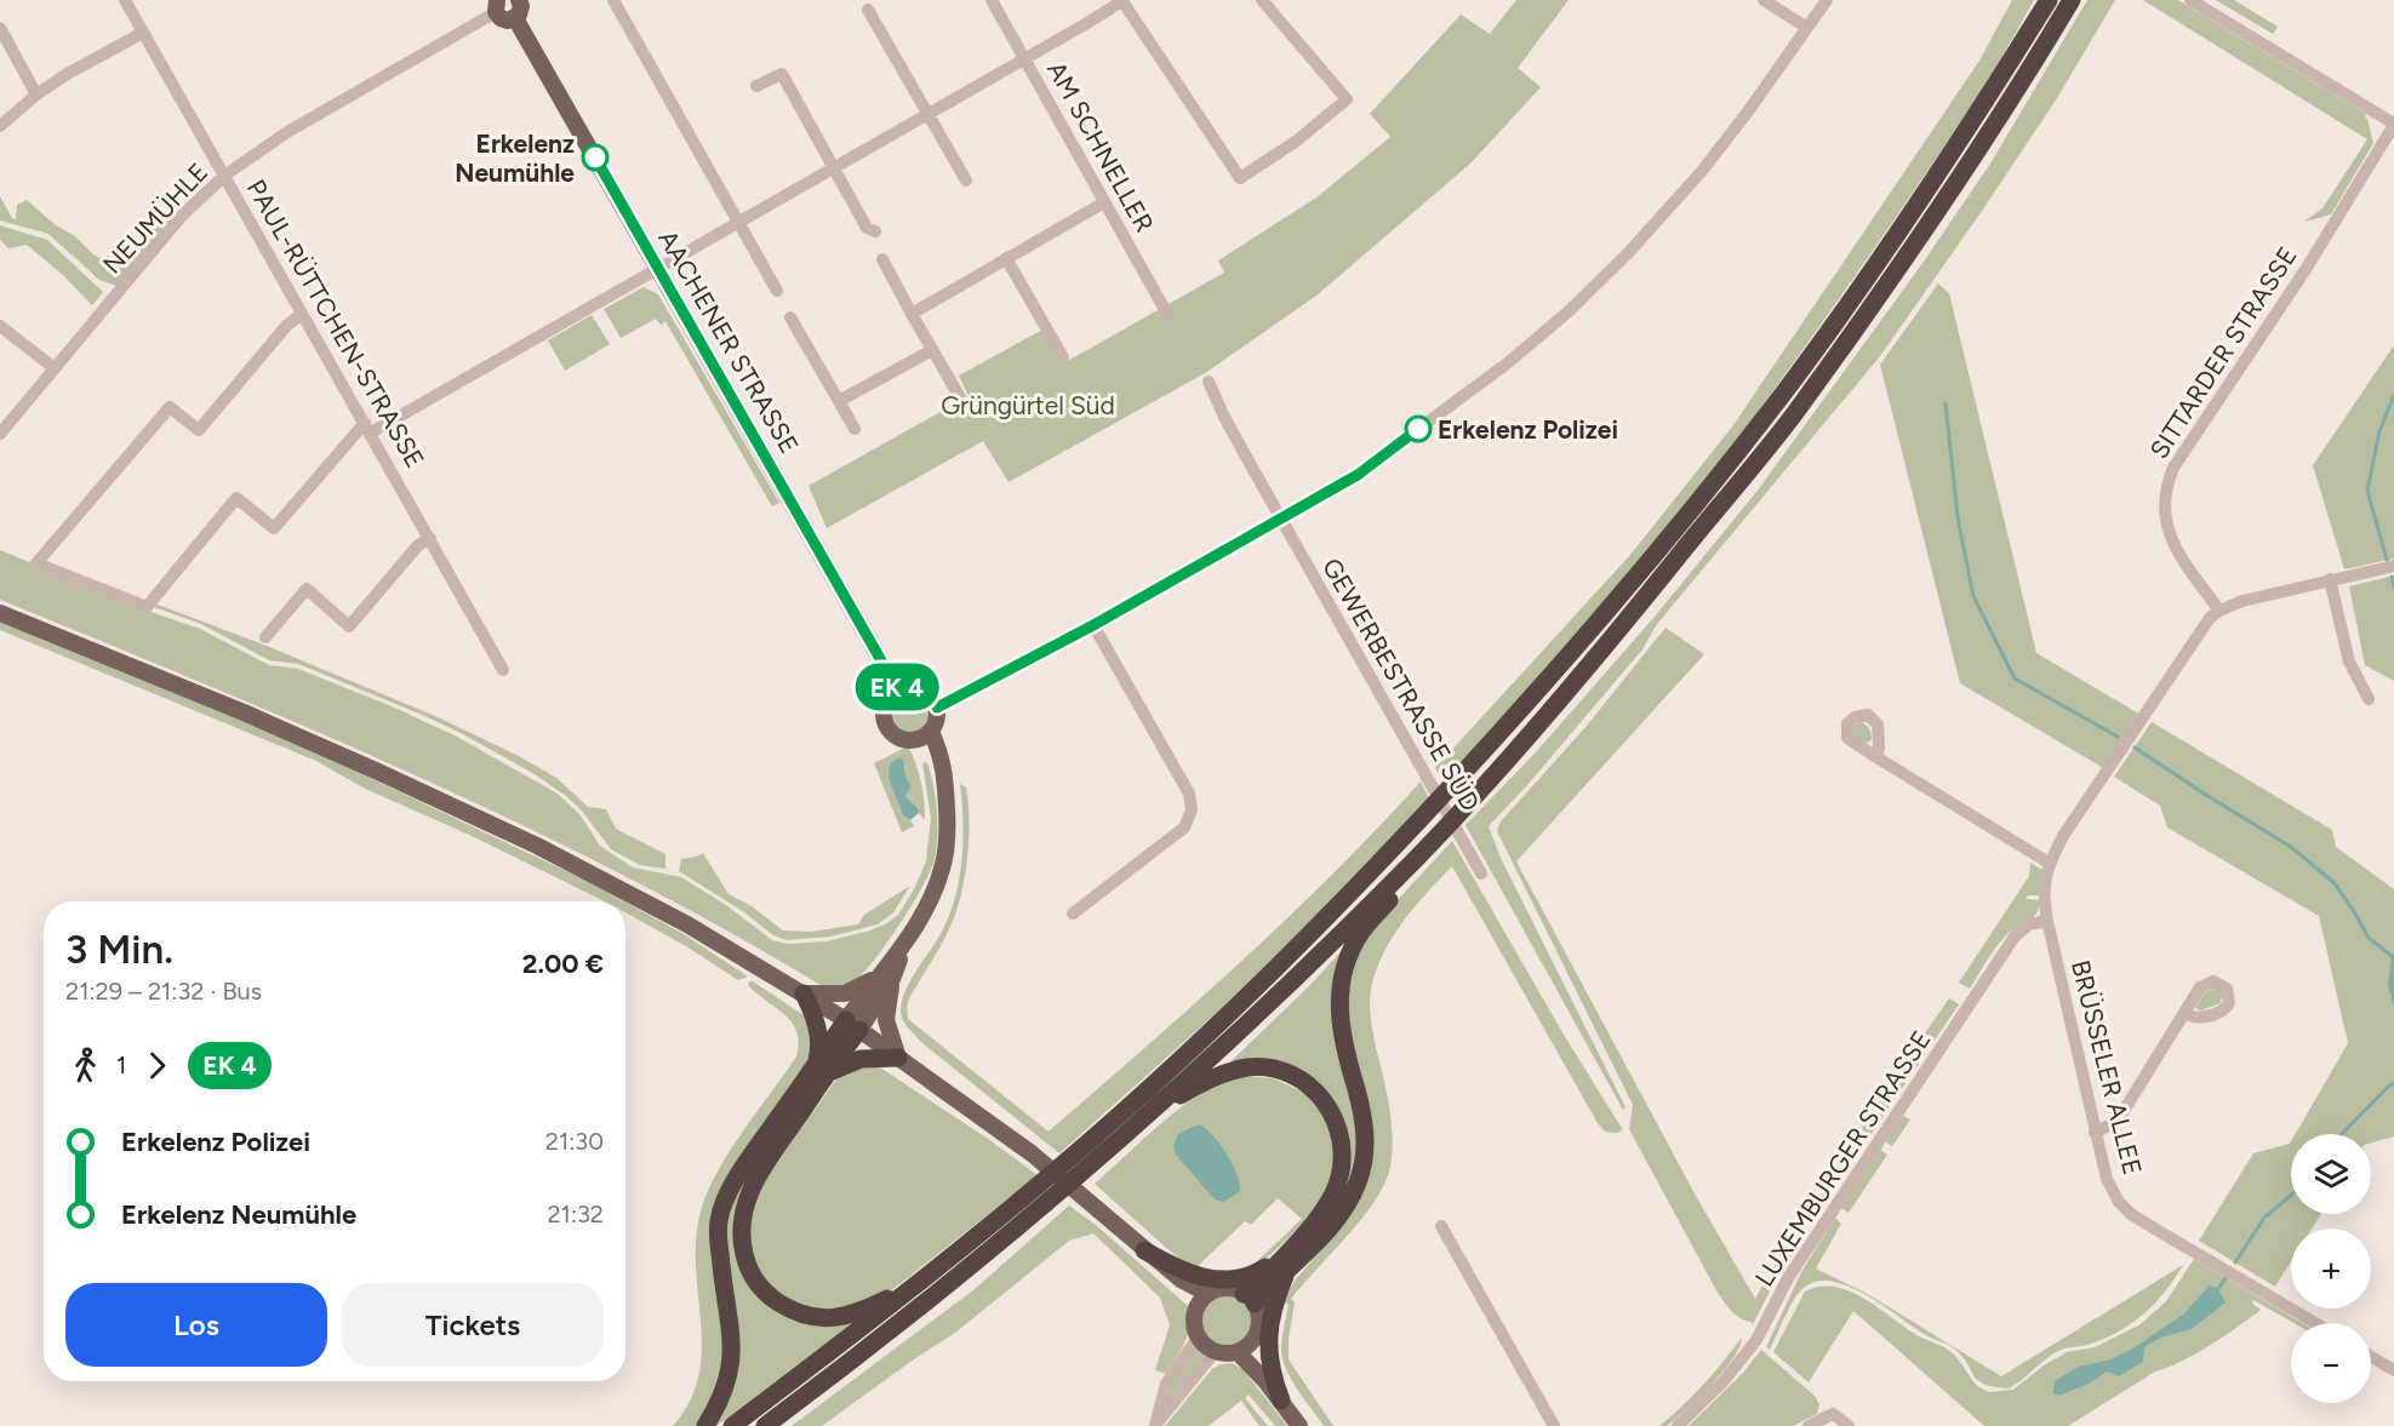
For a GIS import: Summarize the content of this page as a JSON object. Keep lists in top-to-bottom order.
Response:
{
  "streets": {
    "main road": ["AACHENER STRASSE"],
    "street": [
      "AM SCHNELLER",
      "NEUMÜHLE",
      "PAUL-RÜTTCHEN-STRASSE",
      "SITTARDER STRASSE",
      "GEWERBESTRASSE SÜD",
      "BRÜSSELER ALLEE",
      "LUXEMBURGER STRASSE"
    ]
  },
  "crossings": [
    ["NEUMÜHLE", "PAUL-RÜTTCHEN-STRASSE"],
    ["SITTARDER STRASSE", "BRÜSSELER ALLEE"],
    ["BRÜSSELER ALLEE", "LUXEMBURGER STRASSE"]
  ],
  "parks": ["Grüngürtel Süd"],
  "places": ["Erkelenz Neumühle", "Erkelenz Polizei"],
  "page": {
    "on_map": "EK 4",
    "heading": ["3 Min.", "21:29 – 21:32 · Bus", "2.00 €"],
    "legs": ["1", "EK 4"],
    "list": [
      {
        "name": "Erkelenz Polizei",
        "value": "21:30"
      },
      {
        "name": "Erkelenz Neumühle",
        "value": "21:32"
      }
    ],
    "map_buttons": ["+", "−"],
    "buttons": ["Los", "Tickets"]
  }
}
